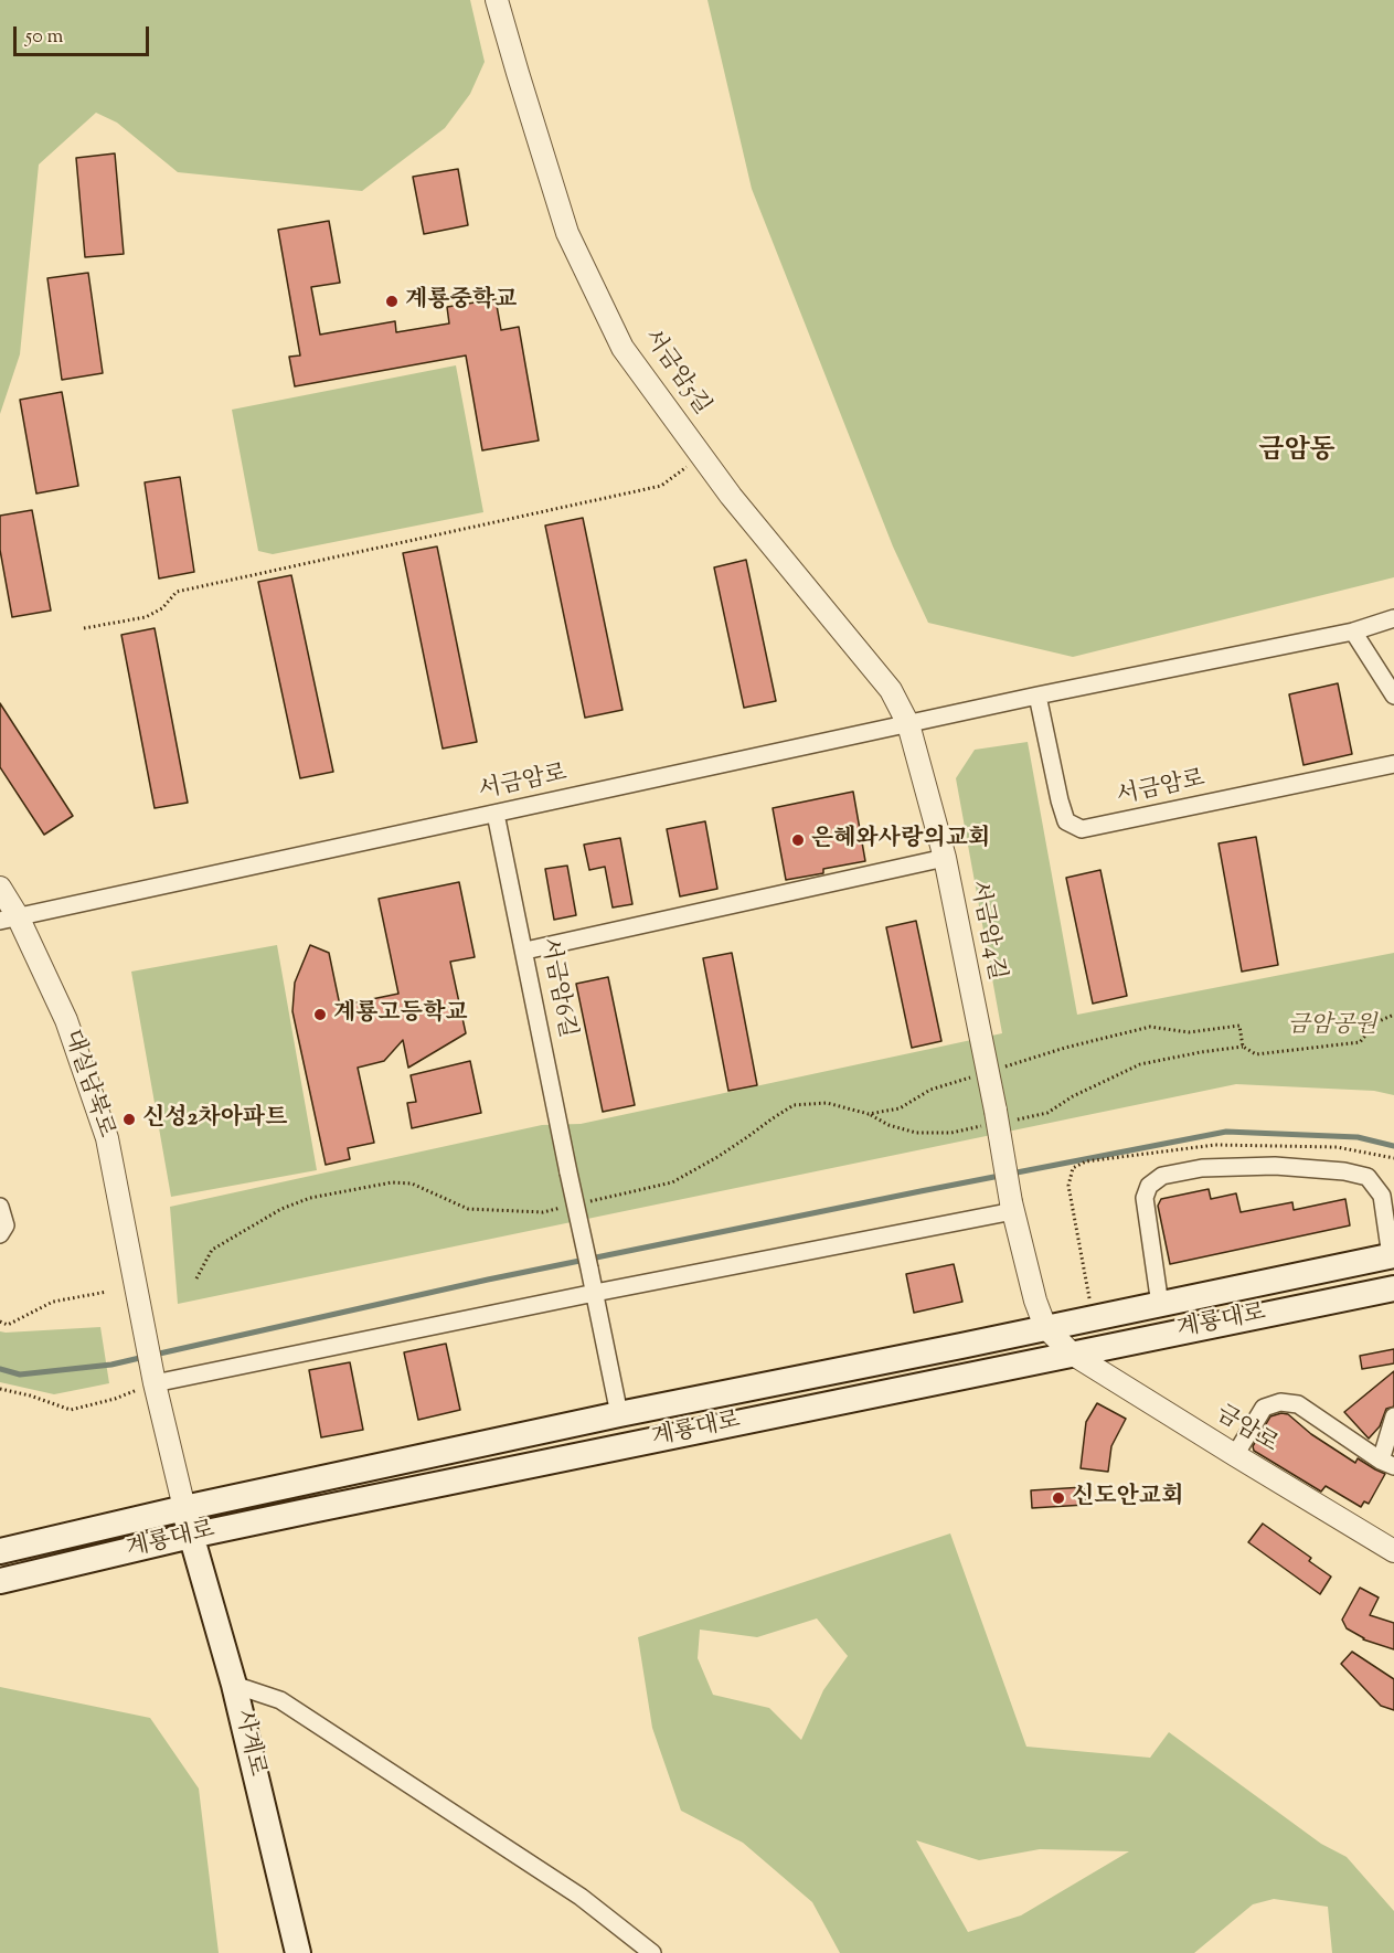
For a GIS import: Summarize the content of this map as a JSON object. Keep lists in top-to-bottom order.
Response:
{
  "streets": {
    "main road": ["계룡대로", "사계로"],
    "street": [
      "서금암5길",
      "서금암로",
      "서금암4길",
      "서금암6길",
      "대실남북로",
      "금암로"
    ]
  },
  "crossings": [
    ["서금암5길", "서금암로"],
    ["서금암5길", "서금암4길"],
    ["서금암로", "서금암4길"],
    ["서금암로", "서금암6길"],
    ["서금암로", "대실남북로"],
    ["계룡대로", "금암로"],
    ["계룡대로", "사계로"]
  ],
  "districts": ["금암동"],
  "parks": ["금암공원"],
  "places": [
    "계룡중학교",
    "은혜와사랑의교회",
    "계룡고등학교",
    "신성2차아파트",
    "신도안교회"
  ],
  "scale_bar": "50 m"
}
